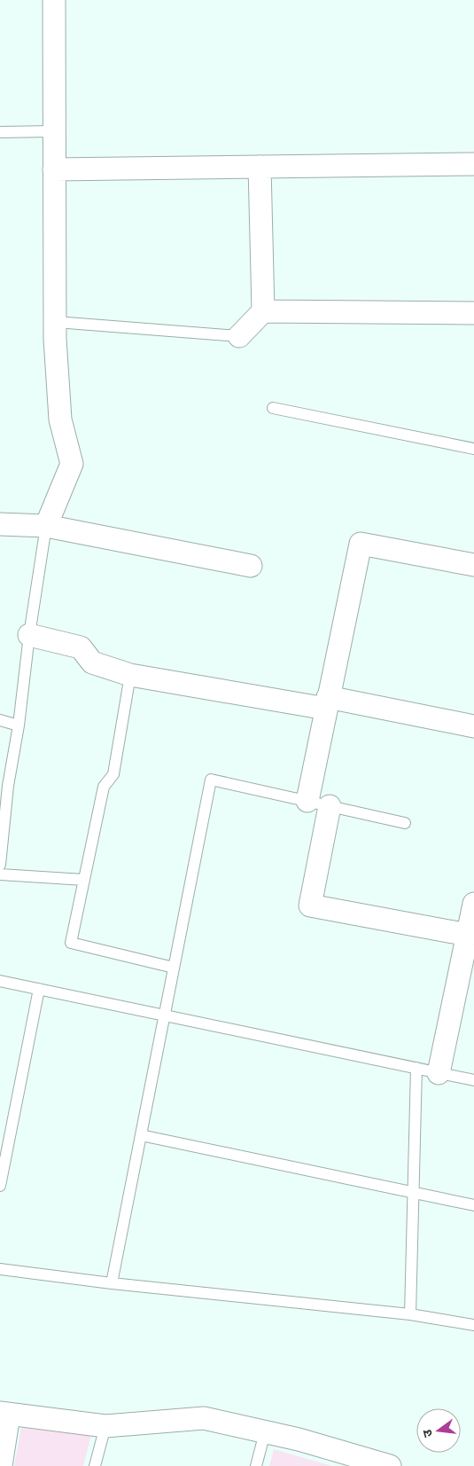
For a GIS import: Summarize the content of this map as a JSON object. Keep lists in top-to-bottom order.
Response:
{
  "north": "left"
}
